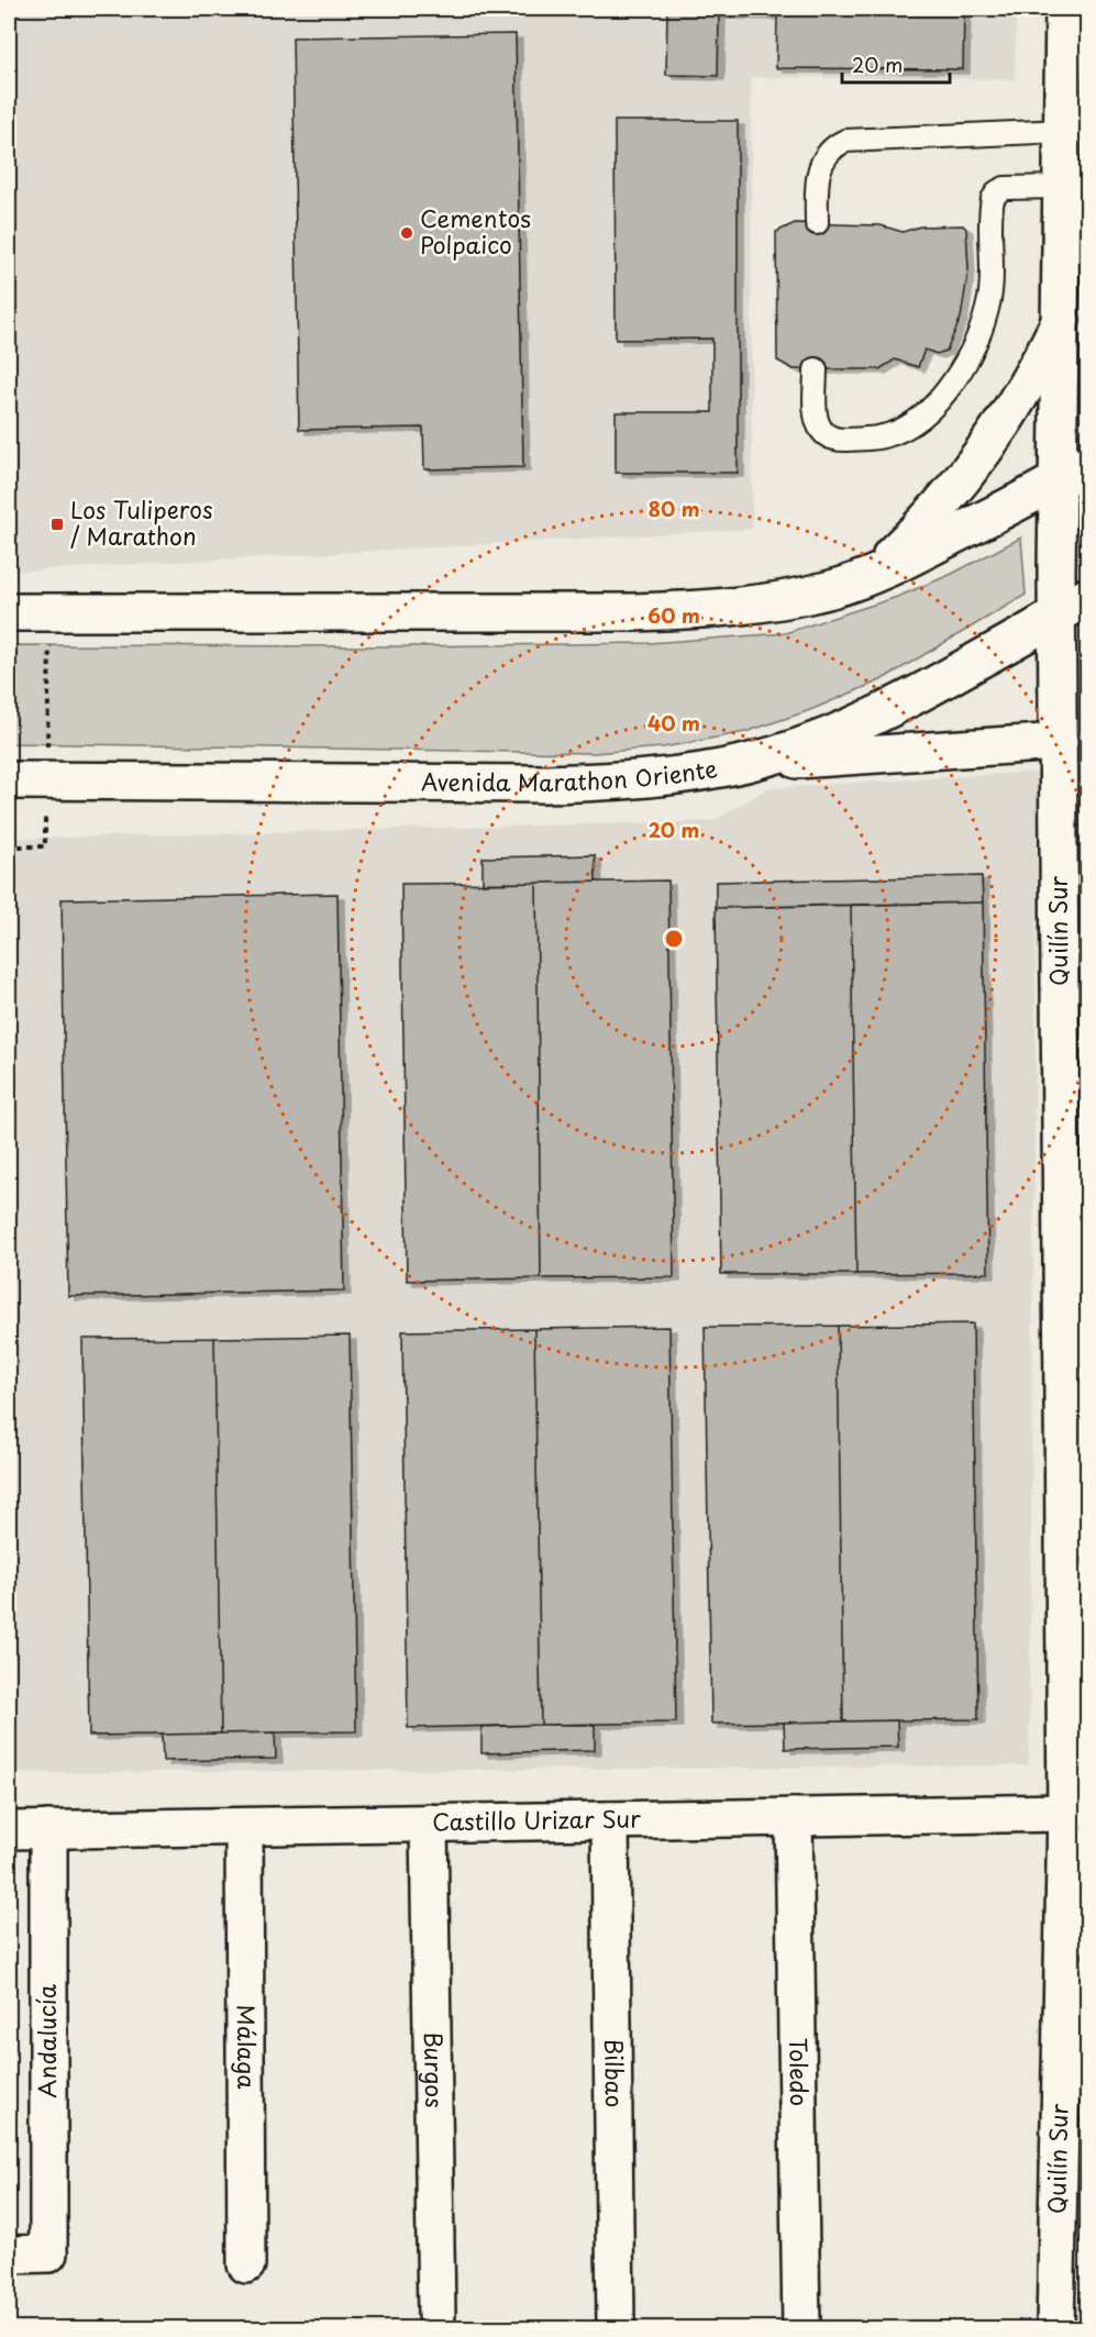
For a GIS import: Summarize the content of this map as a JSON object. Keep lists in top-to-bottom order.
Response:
{
  "streets": {
    "street": [
      "Avenida Marathon Oriente",
      "Quilín Sur",
      "Castillo Urizar Sur",
      "Andalucía",
      "Málaga",
      "Burgos",
      "Bilbao",
      "Toledo"
    ]
  },
  "crossings": [
    ["Avenida Marathon Oriente", "Quilín Sur"],
    ["Quilín Sur", "Castillo Urizar Sur"],
    ["Castillo Urizar Sur", "Andalucía"],
    ["Castillo Urizar Sur", "Málaga"],
    ["Castillo Urizar Sur", "Burgos"],
    ["Castillo Urizar Sur", "Bilbao"],
    ["Castillo Urizar Sur", "Toledo"]
  ],
  "places": {
    "other": ["Cementos Polpaico"],
    "transit": ["Los Tuliperos / Marathon"]
  },
  "scale_bar": "20 m",
  "rings": [
    "80 m",
    "60 m",
    "40 m",
    "20 m"
  ]
}
